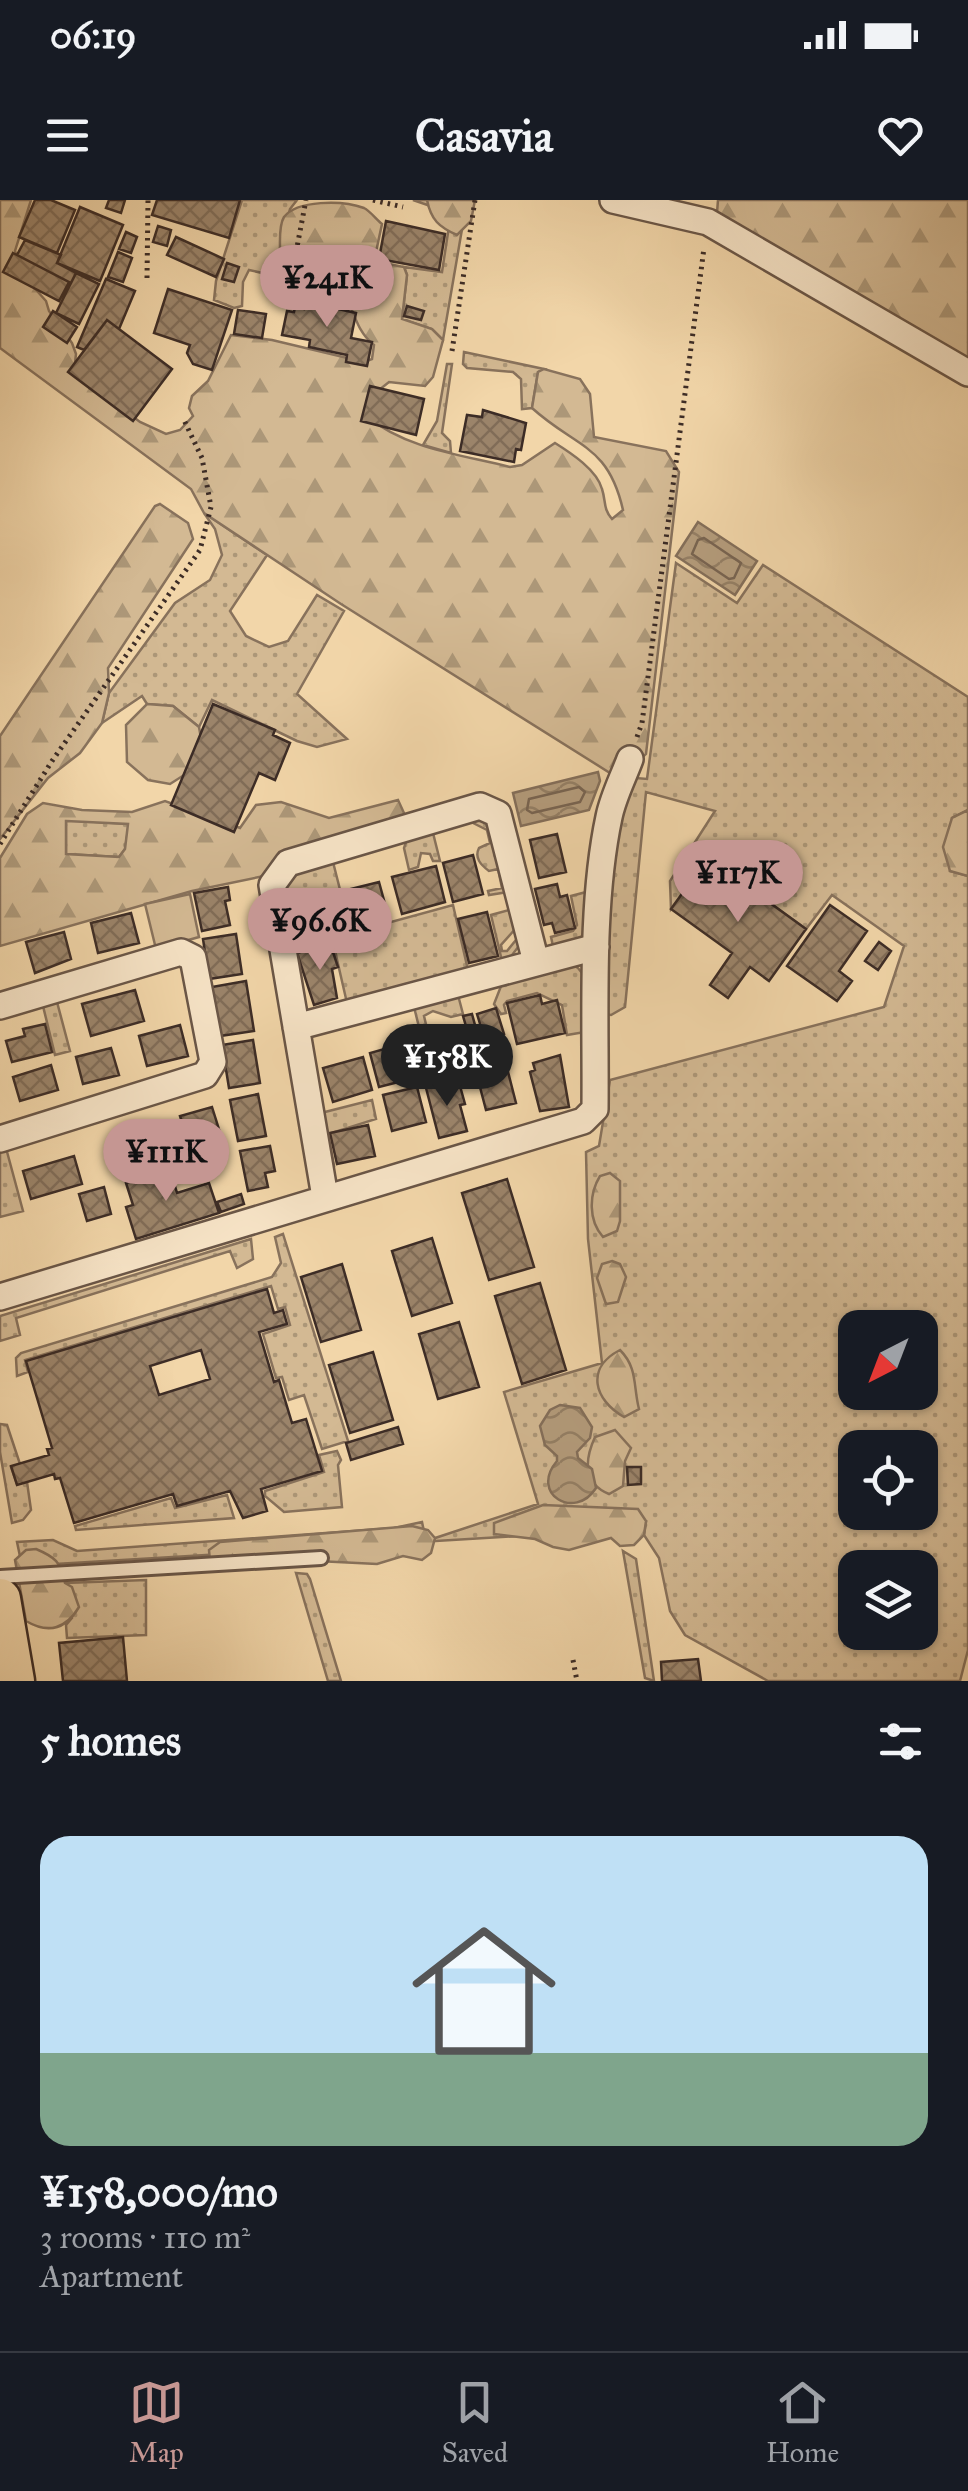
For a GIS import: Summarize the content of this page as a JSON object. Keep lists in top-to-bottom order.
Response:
{
  "north": "bottom left",
  "page": {
    "status": "06:19",
    "header": "Casavia",
    "price": [
      "¥241K",
      "¥117K",
      "¥96.6K",
      "¥158K",
      "¥111K"
    ],
    "heading": "5 homes",
    "list": [
      {
        "name": "¥158,000/mo",
        "note": "3 rooms · 110 m² · Apartment"
      }
    ],
    "tabs": ["Map", "Saved", "Home"]
  }
}
